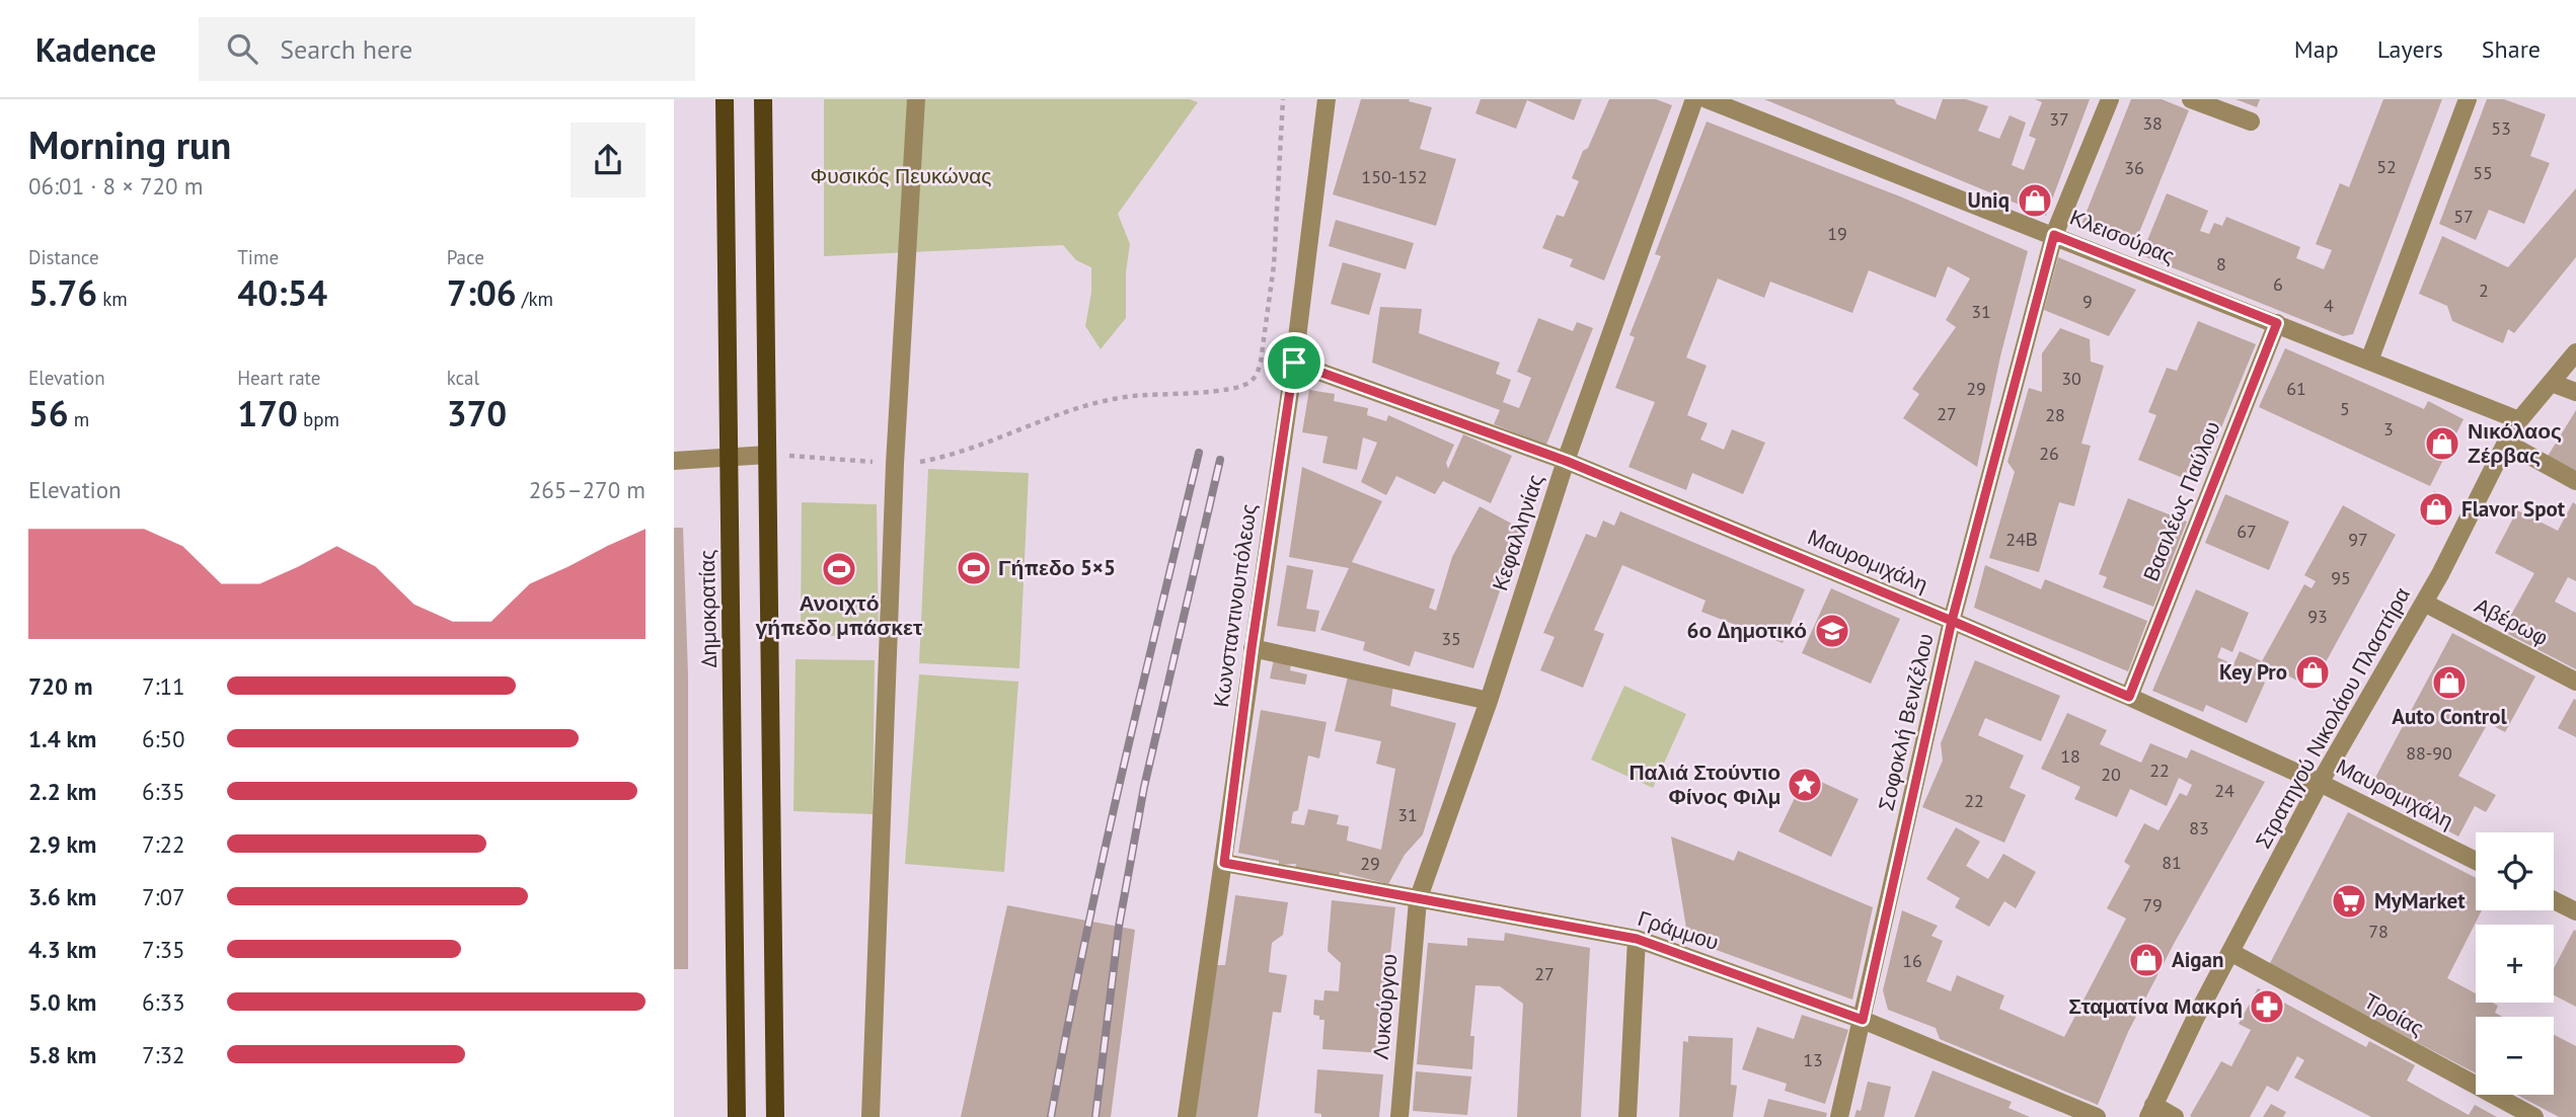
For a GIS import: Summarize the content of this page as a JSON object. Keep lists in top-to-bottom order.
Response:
{
  "streets": {
    "main road": ["Δημοκρατίας"],
    "street": [
      "Κλεισούρας",
      "Βασιλέως Παύλου",
      "Κεφαλληνίας",
      "Μαυρομιχάλη",
      "Κωνσταντινουπόλεως",
      "Αβέρωφ",
      "Στρατηγού Νικολάου Πλαστήρα",
      "Σοφοκλή Βενιζέλου",
      "Γράμμου",
      "Λυκούργου",
      "Τροίας"
    ]
  },
  "crossings": [
    ["Κλεισούρας", "Βασιλέως Παύλου"],
    ["Κλεισούρας", "Στρατηγού Νικολάου Πλαστήρα"],
    ["Κλεισούρας", "Σοφοκλή Βενιζέλου"],
    ["Βασιλέως Παύλου", "Μαυρομιχάλη"],
    ["Κεφαλληνίας", "Μαυρομιχάλη"],
    ["Κεφαλληνίας", "Γράμμου"],
    ["Κεφαλληνίας", "Λυκούργου"],
    ["Μαυρομιχάλη", "Κωνσταντινουπόλεως"],
    ["Μαυρομιχάλη", "Στρατηγού Νικολάου Πλαστήρα"],
    ["Μαυρομιχάλη", "Σοφοκλή Βενιζέλου"],
    ["Κωνσταντινουπόλεως", "Γράμμου"],
    ["Αβέρωφ", "Στρατηγού Νικολάου Πλαστήρα"],
    ["Στρατηγού Νικολάου Πλαστήρα", "Τροίας"],
    ["Σοφοκλή Βενιζέλου", "Γράμμου"],
    ["Γράμμου", "Λυκούργου"]
  ],
  "parks": ["Φυσικός Πευκώνας"],
  "places": {
    "shop": [
      "Uniq",
      "Νικόλαος Ζέρβας",
      "Flavor Spot",
      "Key Pro",
      "Auto Control",
      "Aigan"
    ],
    "sports": ["Γήπεδο 5×5", "Ανοιχτό γήπεδο μπάσκετ"],
    "school or university": ["6ο Δημοτικό"],
    "place": ["Παλιά Στούντιο Φίνος Φιλμ"],
    "supermarket": ["MyMarket"],
    "pharmacy": ["Σταματίνα Μακρή"]
  },
  "house_numbers": [
    "37",
    "38",
    "53",
    "52",
    "36",
    "55",
    "150-152",
    "57",
    "19",
    "8",
    "6",
    "2",
    "9",
    "4",
    "31",
    "30",
    "29",
    "61",
    "5",
    "27",
    "28",
    "3",
    "26",
    "67",
    "24Β",
    "97",
    "95",
    "93",
    "35",
    "88-90",
    "18",
    "22",
    "20",
    "24",
    "22",
    "31",
    "83",
    "81",
    "29",
    "79",
    "78",
    "16",
    "27",
    "13"
  ],
  "page": {
    "header": "Kadence",
    "search": "Search here",
    "nav": ["Map", "Layers", "Share"],
    "heading": ["Morning run", "06:01 · 8 × 720 m"],
    "stats": [
      ["Distance", "5.76 km"],
      ["Time", "40:54"],
      ["Pace", "7:06 /km"],
      ["Elevation", "56 m"],
      ["Heart rate", "170 bpm"],
      ["kcal", "370"]
    ],
    "chart": ["Elevation", "265–270 m"],
    "list": [
      {
        "name": "720 m",
        "note": "7:11"
      },
      {
        "name": "1.4 km",
        "note": "6:50"
      },
      {
        "name": "2.2 km",
        "note": "6:35"
      },
      {
        "name": "2.9 km",
        "note": "7:22"
      },
      {
        "name": "3.6 km",
        "note": "7:07"
      },
      {
        "name": "4.3 km",
        "note": "7:35"
      },
      {
        "name": "5.0 km",
        "note": "6:33"
      },
      {
        "name": "5.8 km",
        "note": "7:32"
      }
    ],
    "map_buttons": ["+", "−"]
  }
}
